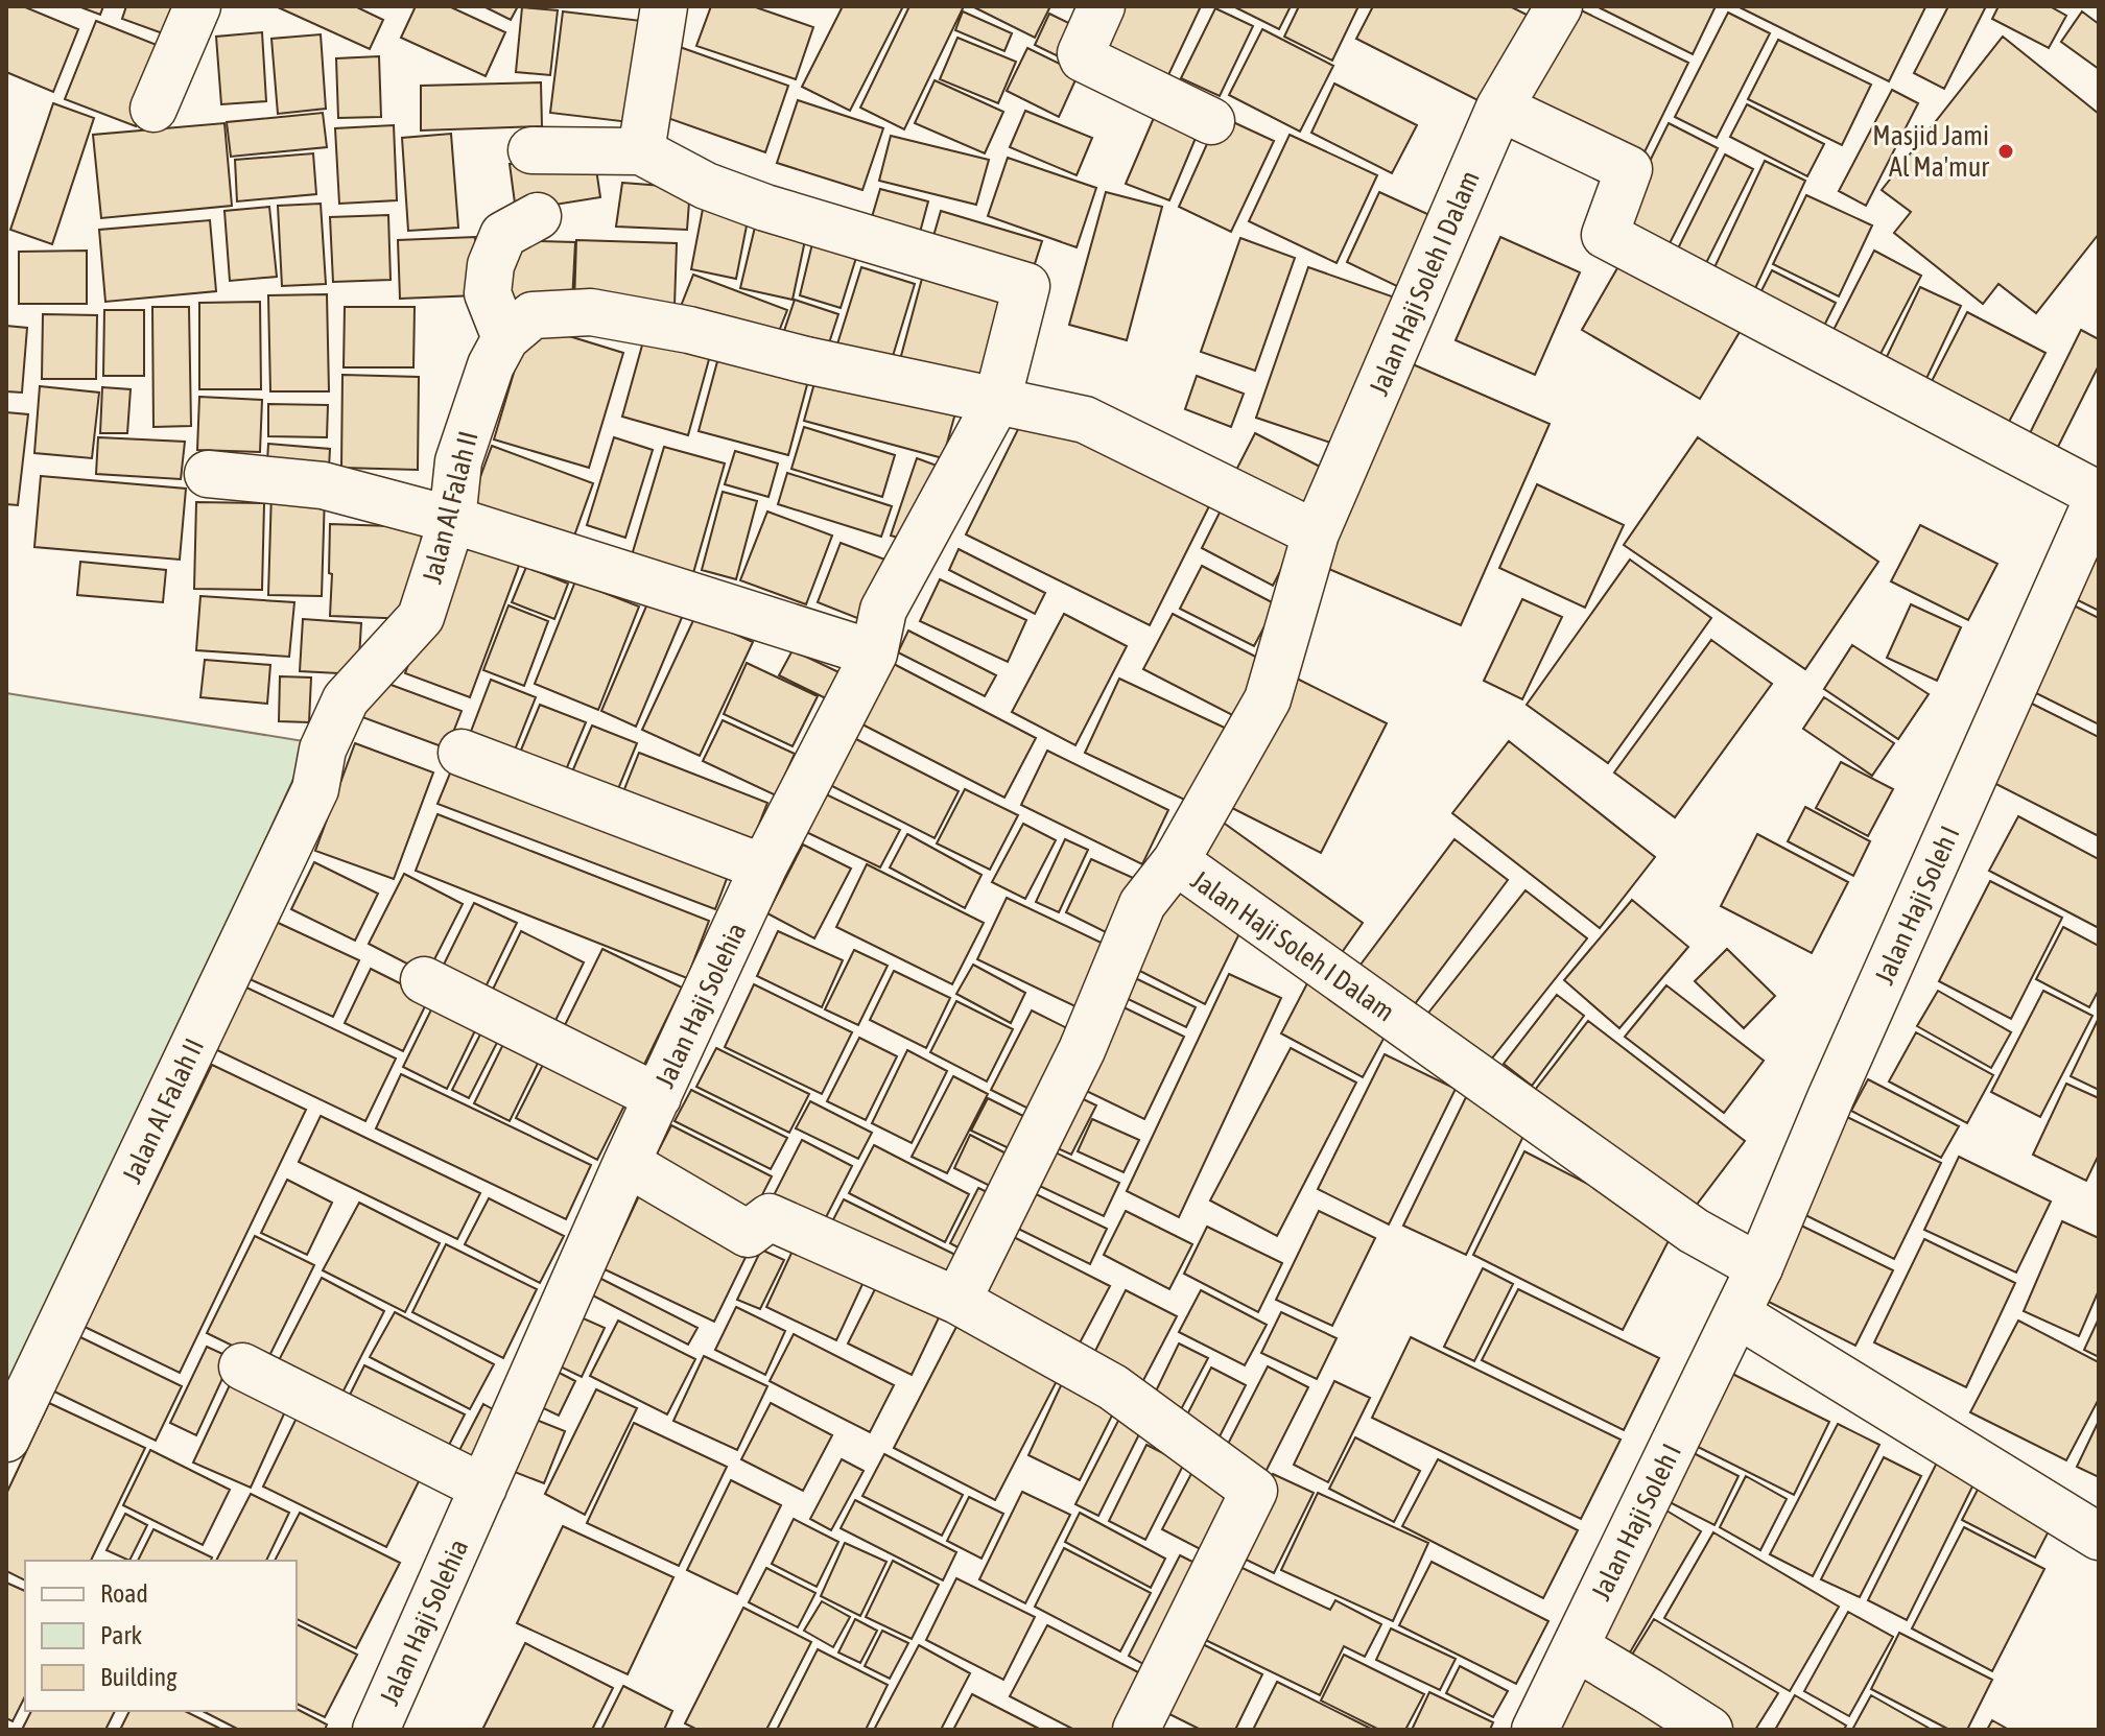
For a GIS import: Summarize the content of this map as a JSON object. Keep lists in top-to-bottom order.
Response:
{
  "streets": {
    "street": [
      "Jalan Haji Soleh I Dalam",
      "Jalan Al Falah II",
      "Jalan Haji Soleh I",
      "Jalan Haji Solehia"
    ]
  },
  "crossings": [
    ["Jalan Haji Soleh I Dalam", "Jalan Al Falah II"],
    ["Jalan Haji Soleh I Dalam", "Jalan Haji Soleh I"],
    ["Jalan Al Falah II", "Jalan Haji Solehia"]
  ],
  "places": ["Masjid Jami Al Ma'mur"],
  "legend": ["Road", "Park", "Building"]
}
